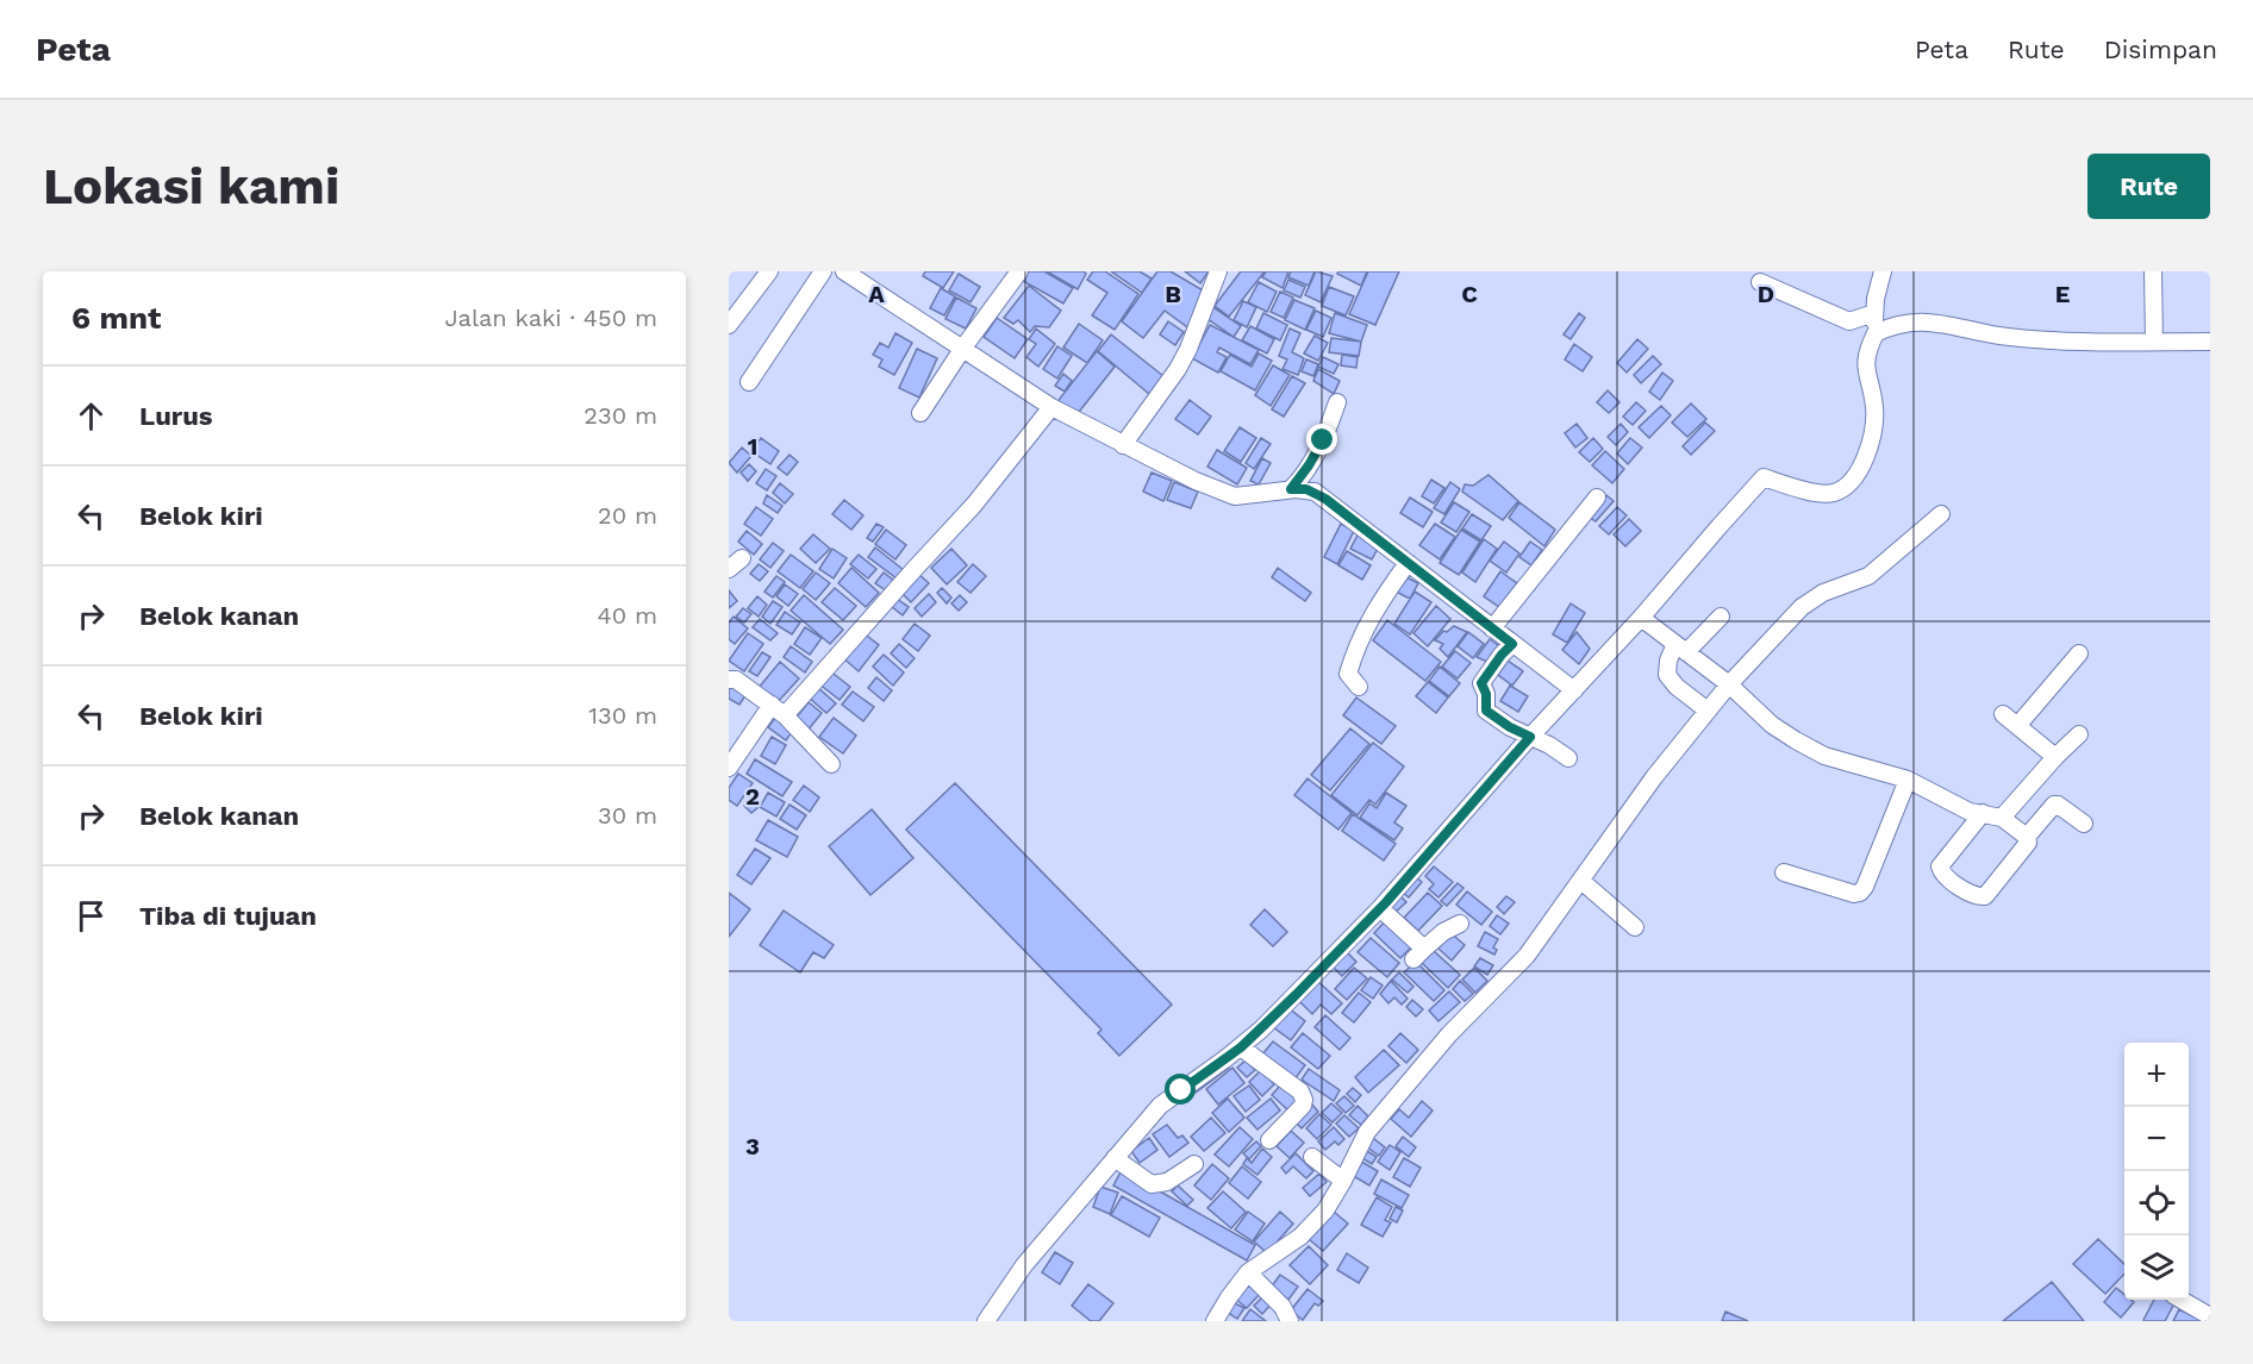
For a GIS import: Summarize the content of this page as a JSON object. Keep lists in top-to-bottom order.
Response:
{
  "page": {
    "header": "Peta",
    "nav": ["Peta", "Rute", "Disimpan"],
    "buttons": "Rute",
    "title": "Lokasi kami",
    "heading": ["6 mnt", "Jalan kaki · 450 m"],
    "list": [
      ["Lurus", "230 m"],
      ["Belok kiri", "20 m"],
      ["Belok kanan", "40 m"],
      ["Belok kiri", "130 m"],
      ["Belok kanan", "30 m"],
      "Tiba di tujuan"
    ],
    "map_buttons": ["+", "−"]
  },
  "grid": {
    "columns": [
      "A",
      "B",
      "C",
      "D",
      "E"
    ],
    "rows": ["1", "2", "3"]
  }
}
